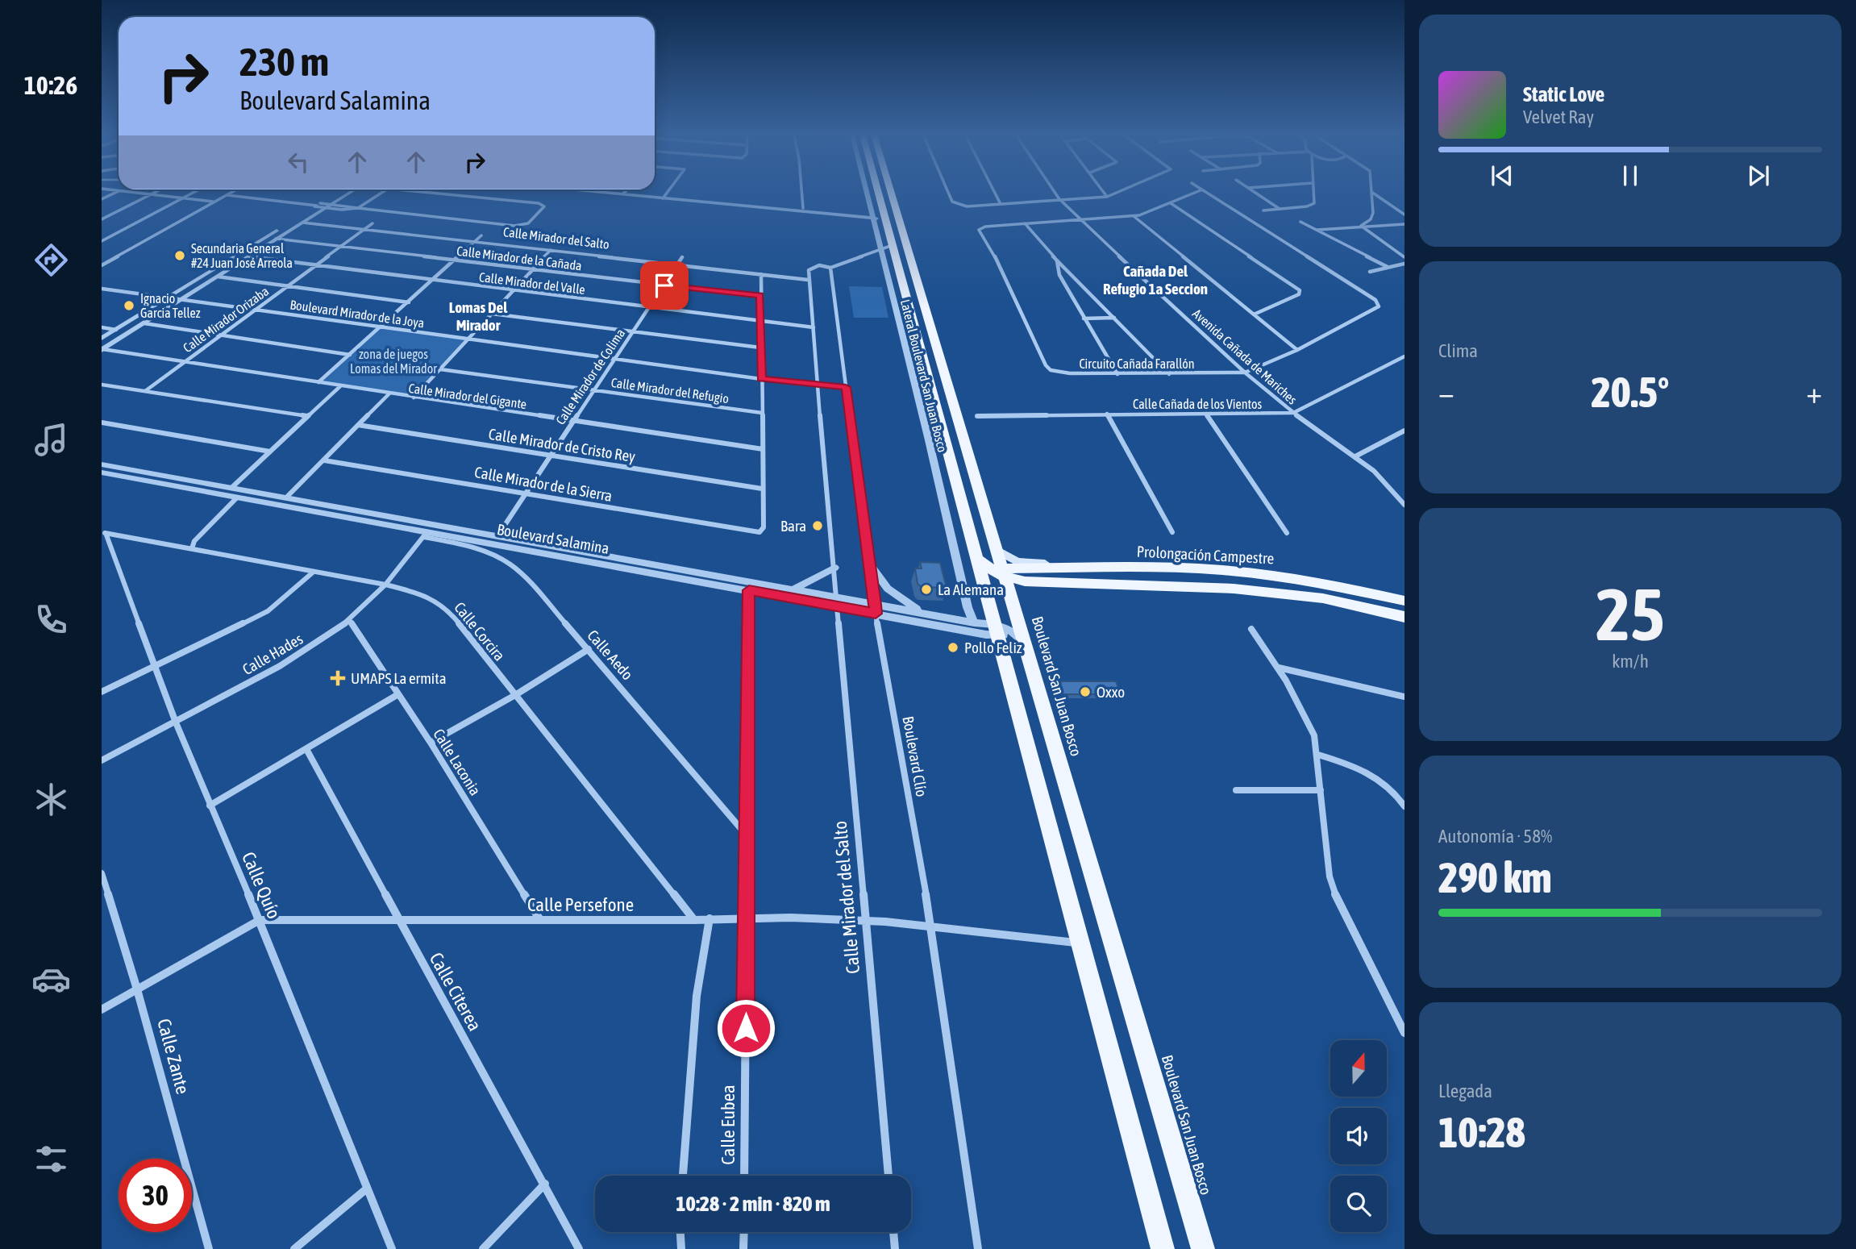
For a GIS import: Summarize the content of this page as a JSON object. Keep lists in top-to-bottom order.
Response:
{
  "streets": {
    "main road": ["Prolongación Campestre", "Boulevard San Juan Bosco"],
    "street": [
      "Calle Mirador del Salto",
      "Calle Mirador de la Cañada",
      "Calle Mirador del Valle",
      "Boulevard Mirador de la Joya",
      "Calle Mirador Orizaba",
      "Avenida Cañada de Mariches",
      "Circuito Cañada Farallón",
      "Lateral Boulevard San Juan Bosco",
      "Calle Mirador de Colima",
      "Calle Mirador del Refugio",
      "Calle Mirador del Gigante",
      "Calle Cañada de los Vientos",
      "Calle Mirador de Cristo Rey",
      "Calle Mirador de la Sierra",
      "Boulevard Salamina",
      "Calle Corcira",
      "Calle Hades",
      "Calle Aedo",
      "Boulevard Clío",
      "Calle Laconia",
      "Calle Quío",
      "Calle Persefone",
      "Calle Citerea",
      "Calle Zante",
      "Calle Eubea"
    ]
  },
  "crossings": [
    ["Calle Mirador del Salto", "Calle Mirador del Valle"],
    ["Calle Mirador del Salto", "Boulevard Mirador de la Joya"],
    ["Calle Mirador del Salto", "Calle Mirador Orizaba"],
    ["Calle Mirador del Salto", "Calle Mirador de Colima"],
    ["Calle Mirador del Salto", "Boulevard Salamina"],
    ["Calle Mirador del Salto", "Boulevard Clío"],
    ["Calle Mirador del Salto", "Calle Persefone"],
    ["Calle Mirador de la Cañada", "Calle Mirador Orizaba"],
    ["Calle Mirador de la Cañada", "Calle Mirador de Colima"],
    ["Calle Mirador del Valle", "Calle Mirador Orizaba"],
    ["Calle Mirador del Valle", "Calle Mirador de Colima"],
    ["Boulevard Mirador de la Joya", "Calle Mirador Orizaba"],
    ["Boulevard Mirador de la Joya", "Calle Mirador de Colima"],
    ["Boulevard Mirador de la Joya", "Boulevard Clío"],
    ["Calle Mirador Orizaba", "Calle Mirador del Gigante"],
    ["Avenida Cañada de Mariches", "Circuito Cañada Farallón"],
    ["Avenida Cañada de Mariches", "Calle Cañada de los Vientos"],
    ["Lateral Boulevard San Juan Bosco", "Boulevard Salamina"],
    ["Calle Mirador de Colima", "Calle Mirador del Refugio"],
    ["Calle Mirador de Colima", "Calle Mirador del Gigante"],
    ["Calle Mirador de Colima", "Calle Mirador de Cristo Rey"],
    ["Calle Mirador de Colima", "Calle Mirador de la Sierra"],
    ["Calle Mirador de Colima", "Boulevard Salamina"],
    ["Calle Mirador de Cristo Rey", "Calle Mirador de la Sierra"],
    ["Boulevard Salamina", "Calle Hades"],
    ["Boulevard Salamina", "Calle Aedo"],
    ["Boulevard Salamina", "Boulevard San Juan Bosco"],
    ["Boulevard Salamina", "Boulevard Clío"],
    ["Boulevard Salamina", "Calle Eubea"],
    ["Prolongación Campestre", "Boulevard San Juan Bosco"],
    ["Calle Corcira", "Calle Hades"],
    ["Calle Corcira", "Calle Quío"],
    ["Calle Corcira", "Calle Persefone"],
    ["Calle Hades", "Calle Aedo"],
    ["Calle Hades", "Calle Laconia"],
    ["Calle Hades", "Calle Quío"],
    ["Calle Aedo", "Calle Eubea"],
    ["Boulevard San Juan Bosco", "Calle Persefone"],
    ["Boulevard Clío", "Calle Persefone"],
    ["Calle Laconia", "Calle Persefone"],
    ["Calle Quío", "Calle Persefone"],
    ["Calle Persefone", "Calle Citerea"],
    ["Calle Persefone", "Calle Zante"],
    ["Calle Persefone", "Calle Eubea"]
  ],
  "districts": ["Cañada Del Refugio 1a Seccion", "Lomas Del Mirador"],
  "parks": ["zona de juegos Lomas del Mirador"],
  "places": {
    "other": [
      "Secundaria General #24 Juan José Arreola",
      "Ignacio Garcia Tellez",
      "Bara",
      "La Alemana",
      "Pollo Feliz",
      "Oxxo"
    ],
    "health": ["UMAPS La ermita"]
  },
  "north": "top",
  "page": {
    "tabs": "10:26",
    "turn": ["230 m", "Boulevard Salamina"],
    "song": ["Static Love", "Velvet Ray"],
    "tile": [
      "Clima",
      ["25", "km/h"],
      ["Autonomía · 58%", "290 km"],
      ["Llegada", "10:28"]
    ],
    "heat": ["−", "20.5°", "+"],
    "limit": "30",
    "trip": "10:28 · 2 min · 820 m"
  }
}
